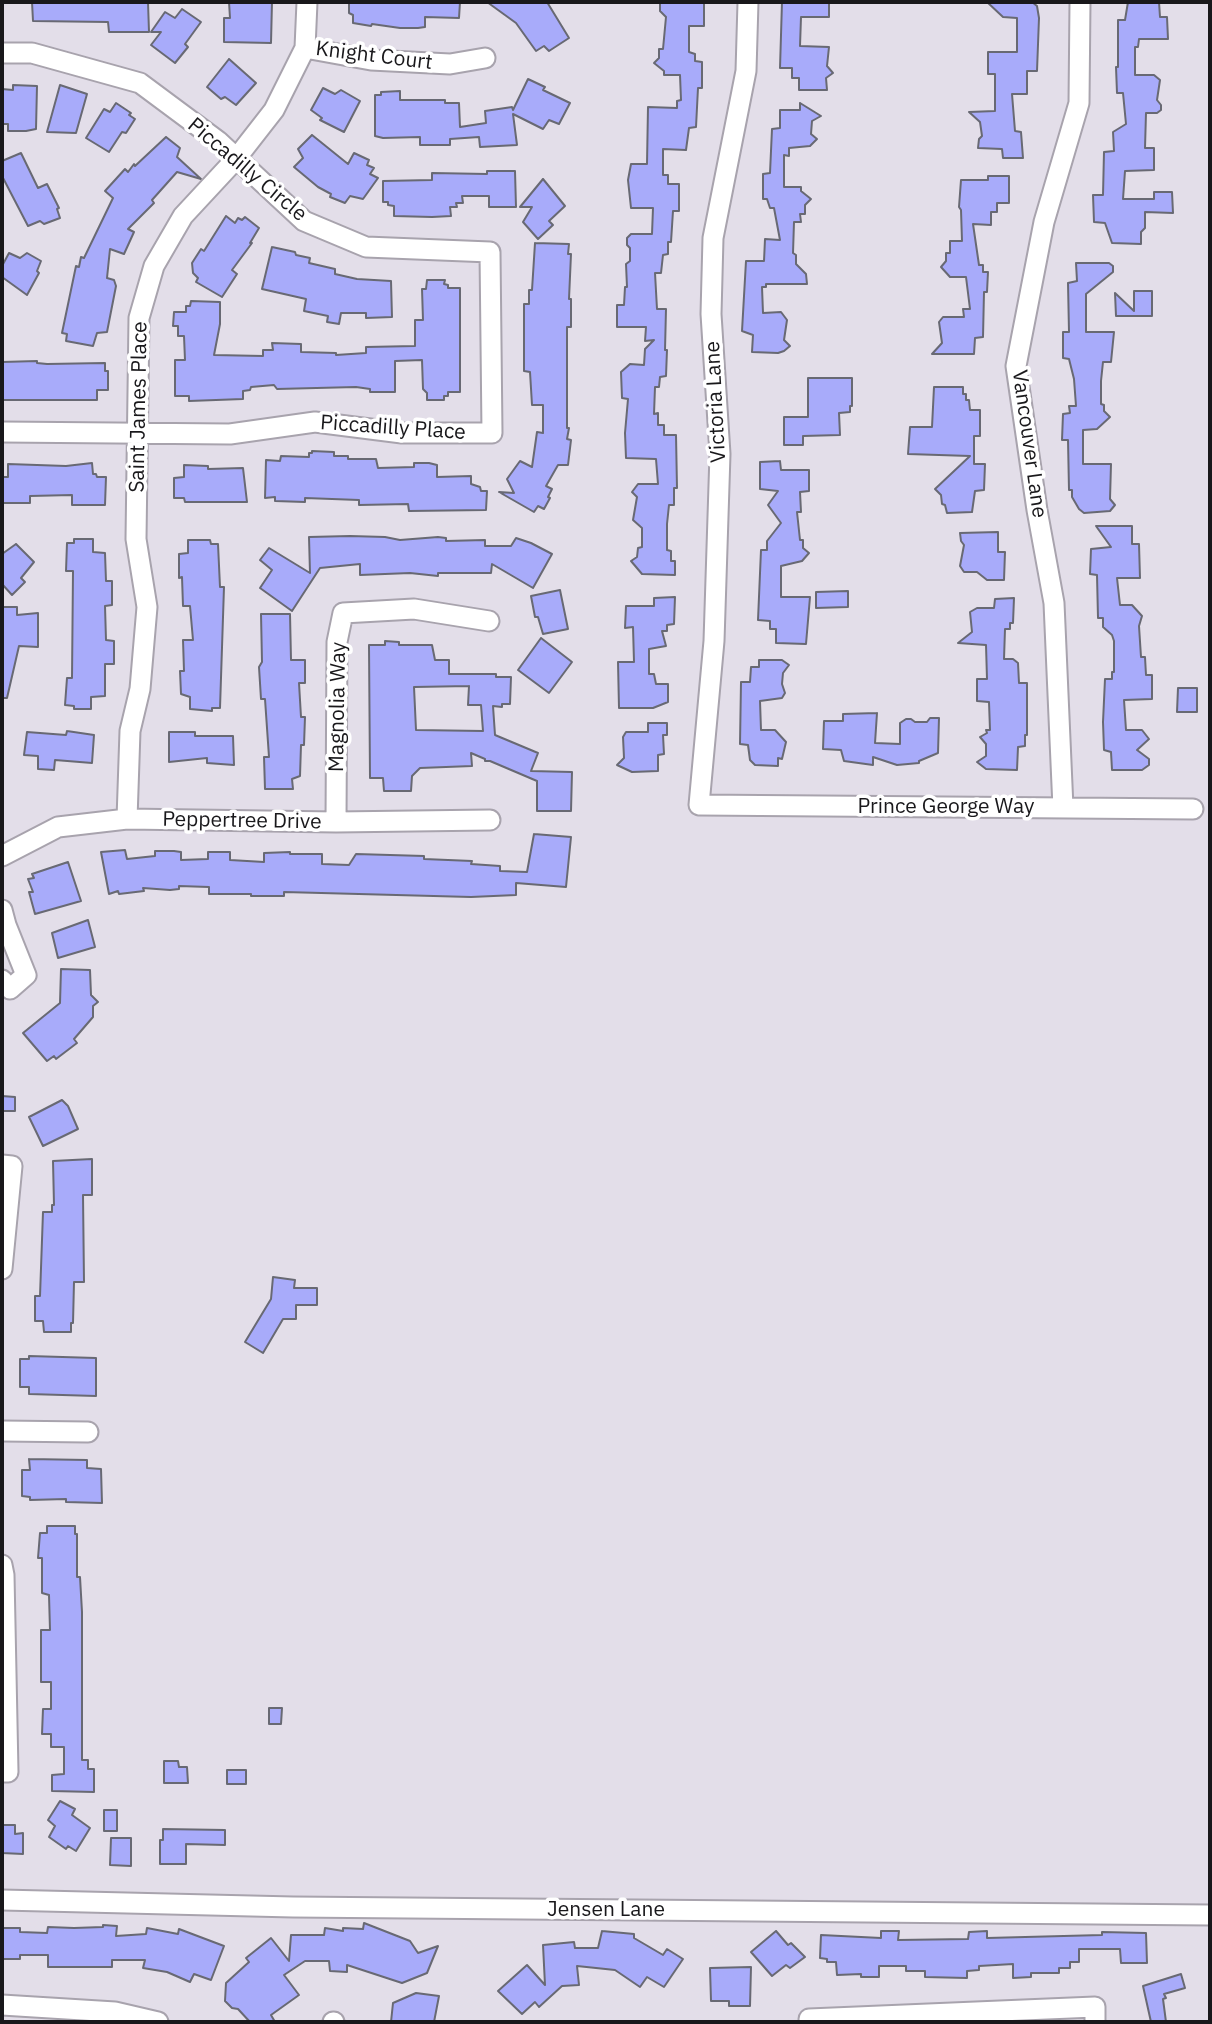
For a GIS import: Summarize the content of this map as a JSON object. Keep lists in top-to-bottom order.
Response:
{
  "streets": {
    "street": [
      "Knight Court",
      "Piccadilly Circle",
      "Victoria Lane",
      "Saint James Place",
      "Piccadilly Place",
      "Vancouver Lane",
      "Magnolia Way",
      "Prince George Way",
      "Peppertree Drive",
      "Jensen Lane"
    ]
  },
  "crossings": [
    ["Knight Court", "Saint James Place"],
    ["Piccadilly Circle", "Saint James Place"],
    ["Piccadilly Circle", "Piccadilly Place"],
    ["Victoria Lane", "Prince George Way"],
    ["Saint James Place", "Piccadilly Place"],
    ["Saint James Place", "Peppertree Drive"],
    ["Vancouver Lane", "Prince George Way"],
    ["Magnolia Way", "Peppertree Drive"]
  ]
}
